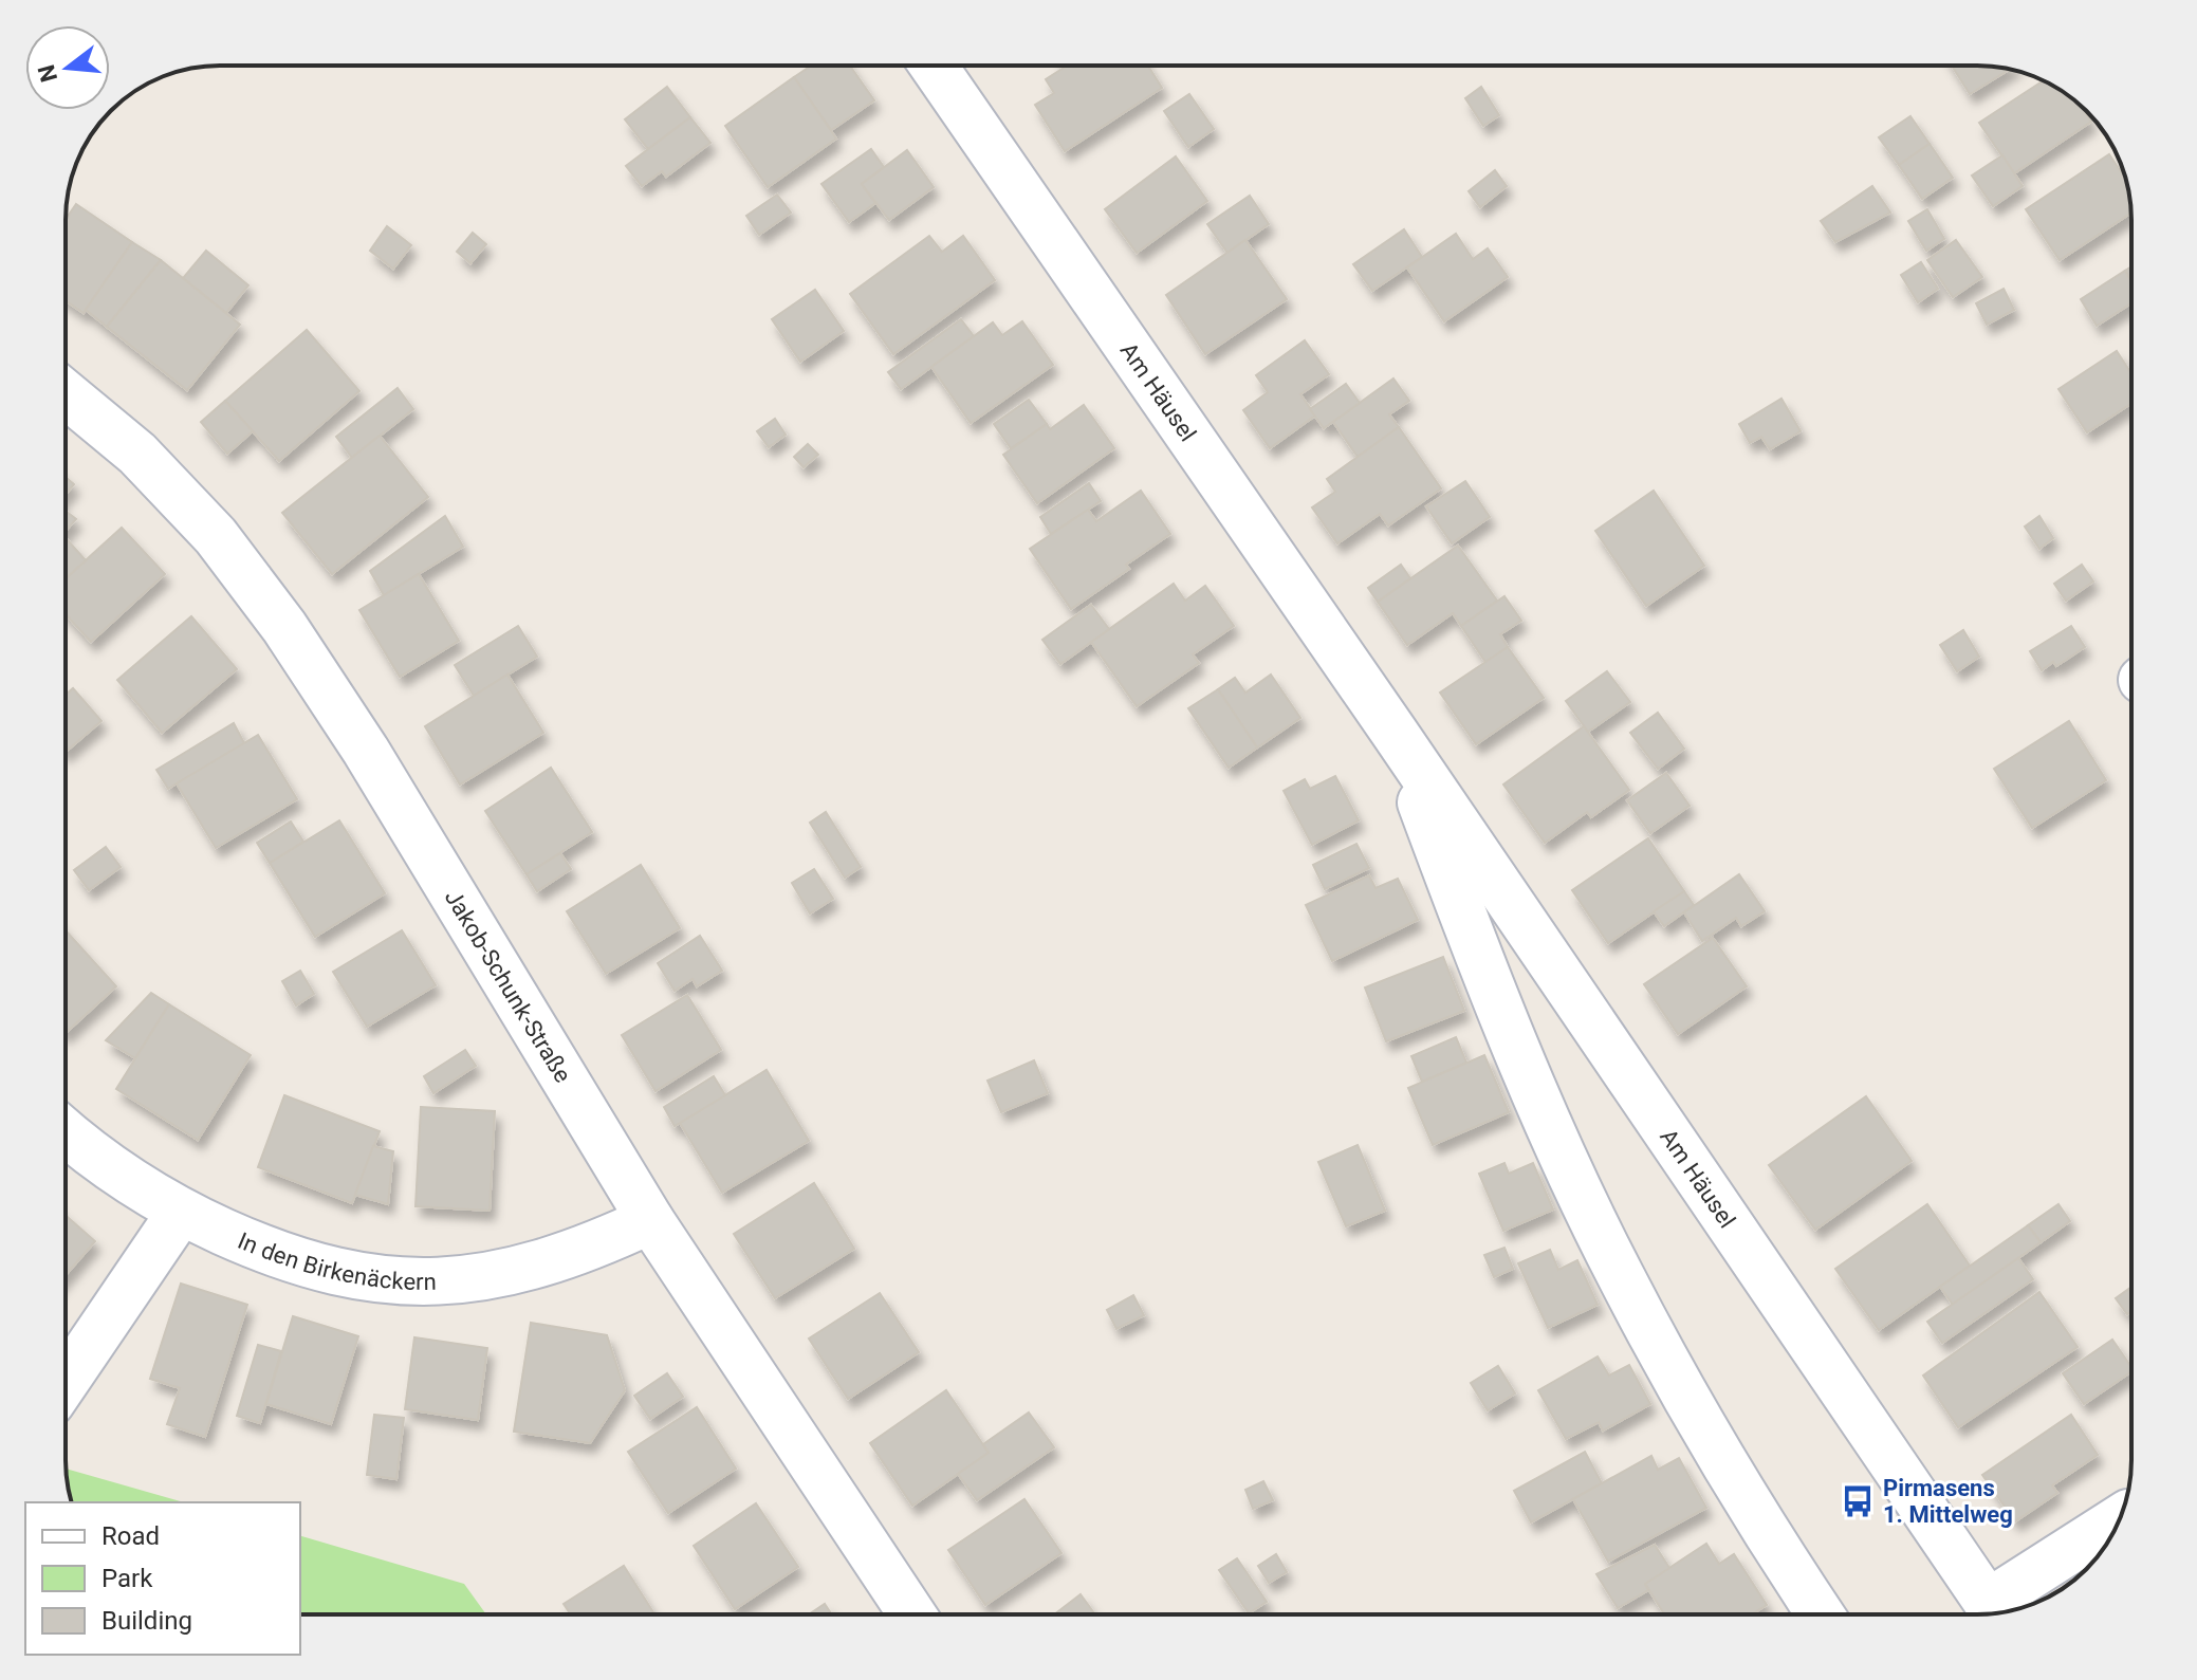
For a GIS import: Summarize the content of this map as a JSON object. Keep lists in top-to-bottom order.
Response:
{
  "streets": {
    "street": ["Am Häusel", "Jakob-Schunk-Straße", "In den Birkenäckern"]
  },
  "crossings": [
    ["Jakob-Schunk-Straße", "In den Birkenäckern"]
  ],
  "places": {
    "bus stop": ["Pirmasens 1. Mittelweg"]
  },
  "legend": ["Road", "Park", "Building"],
  "north": "left"
}
